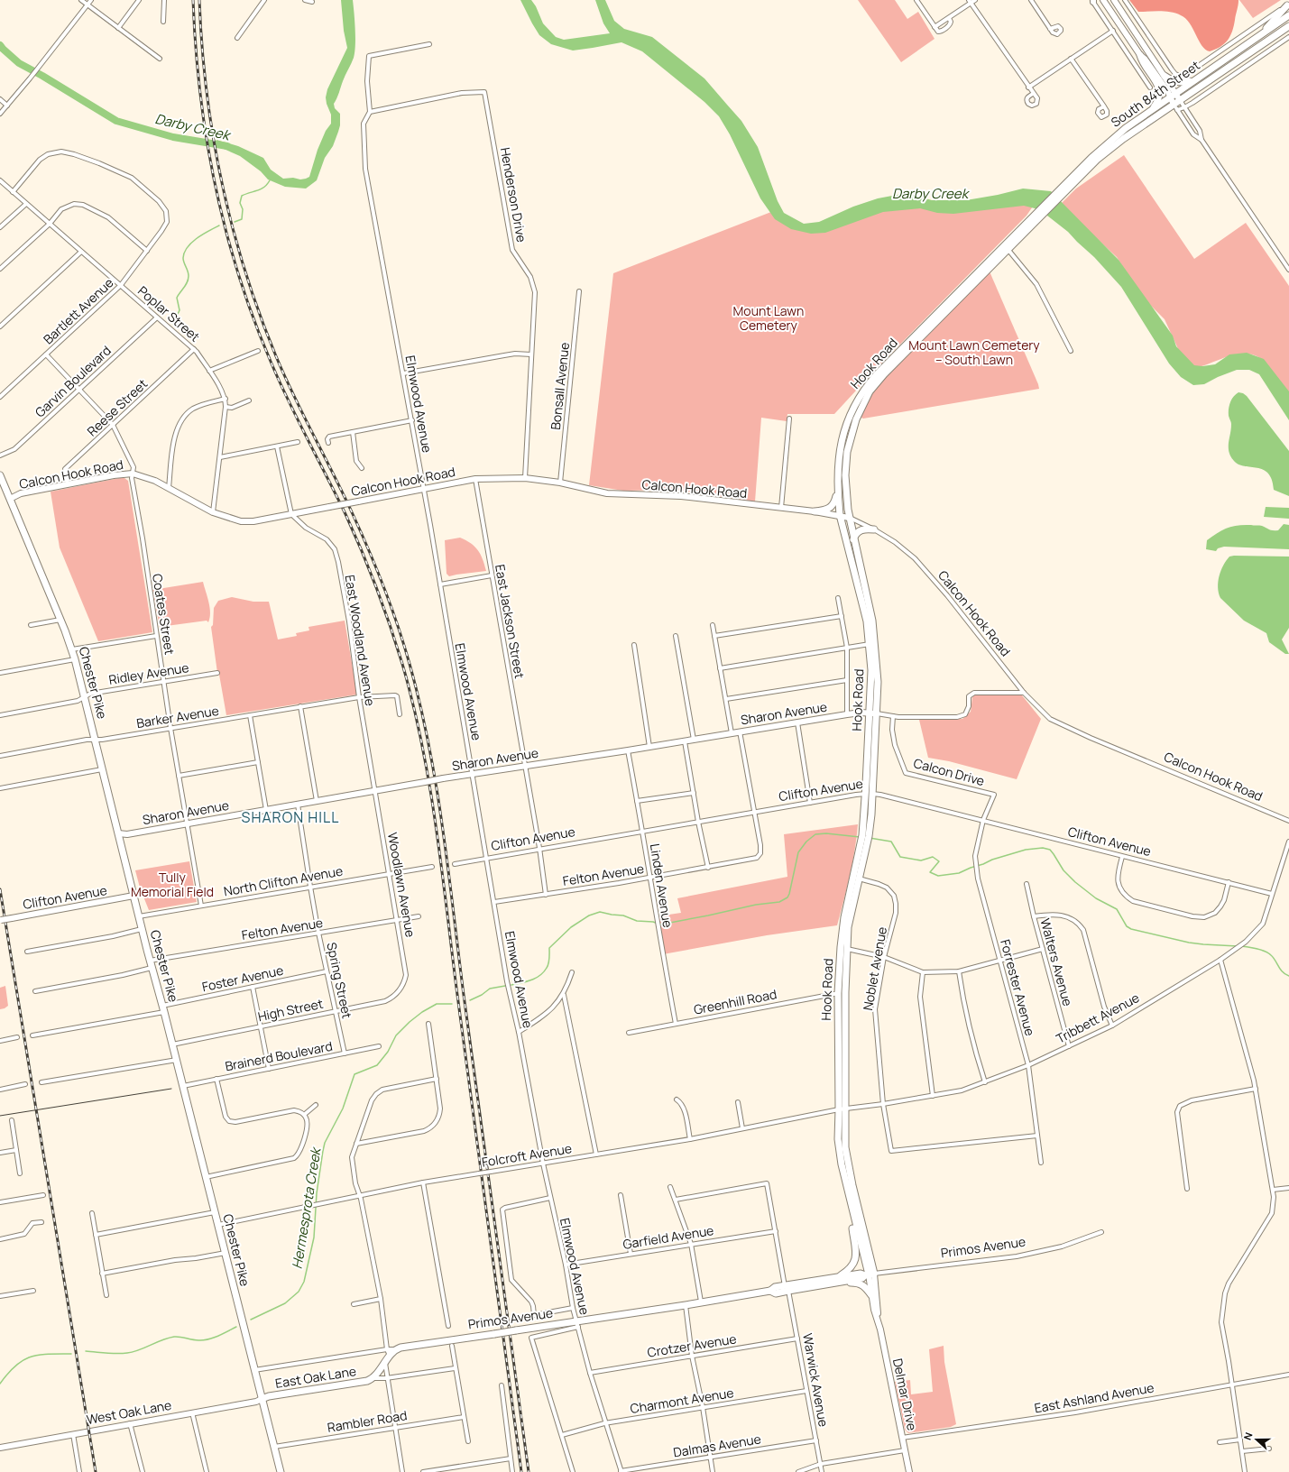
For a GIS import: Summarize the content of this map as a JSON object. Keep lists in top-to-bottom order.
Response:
{
  "streets": {
    "main road": [
      "South 84th Street",
      "Hook Road",
      "Chester Pike",
      "Primos Avenue",
      "East Oak Lane"
    ],
    "street": [
      "Henderson Drive",
      "Bartlett Avenue",
      "Poplar Street",
      "Garvin Boulevard",
      "Bonsall Avenue",
      "Elmwood Avenue",
      "Reese Street",
      "Calcon Hook Road",
      "Coates Street",
      "East Jackson Street",
      "East Woodland Avenue",
      "Ridley Avenue",
      "Sharon Avenue",
      "Barker Avenue",
      "Calcon Drive",
      "Clifton Avenue",
      "Felton Avenue",
      "North Clifton Avenue",
      "Woodlawn Avenue",
      "Linden Avenue",
      "Walters Avenue",
      "Noblet Avenue",
      "Foster Avenue",
      "Spring Street",
      "Forrester Avenue",
      "Greenhill Road",
      "High Street",
      "Tribbett Avenue",
      "Brainerd Boulevard",
      "Folcroft Avenue",
      "Garfield Avenue",
      "Crotzer Avenue",
      "Warwick Avenue",
      "Delmar Drive",
      "East Ashland Avenue",
      "Charmont Avenue",
      "West Oak Lane",
      "Rambler Road",
      "Dalmas Avenue"
    ]
  },
  "crossings": [
    ["South 84th Street", "Hook Road"],
    ["Henderson Drive", "Elmwood Avenue"],
    ["Henderson Drive", "Calcon Hook Road"],
    ["Bartlett Avenue", "Poplar Street"],
    ["Bartlett Avenue", "Coates Street"],
    ["Poplar Street", "Garvin Boulevard"],
    ["Poplar Street", "Reese Street"],
    ["Poplar Street", "Calcon Hook Road"],
    ["Hook Road", "Calcon Hook Road"],
    ["Hook Road", "Sharon Avenue"],
    ["Hook Road", "Clifton Avenue"],
    ["Hook Road", "Noblet Avenue"],
    ["Hook Road", "Greenhill Road"],
    ["Hook Road", "Tribbett Avenue"],
    ["Hook Road", "Folcroft Avenue"],
    ["Hook Road", "Primos Avenue"],
    ["Hook Road", "Delmar Drive"],
    ["Garvin Boulevard", "Coates Street"],
    ["Bonsall Avenue", "Calcon Hook Road"],
    ["Elmwood Avenue", "Calcon Hook Road"],
    ["Elmwood Avenue", "Sharon Avenue"],
    ["Elmwood Avenue", "Clifton Avenue"],
    ["Elmwood Avenue", "Felton Avenue"],
    ["Elmwood Avenue", "Folcroft Avenue"],
    ["Elmwood Avenue", "Garfield Avenue"],
    ["Elmwood Avenue", "Primos Avenue"],
    ["Elmwood Avenue", "Crotzer Avenue"],
    ["Elmwood Avenue", "Charmont Avenue"],
    ["Elmwood Avenue", "Dalmas Avenue"],
    ["Reese Street", "Calcon Hook Road"],
    ["Reese Street", "Coates Street"],
    ["Calcon Hook Road", "Coates Street"],
    ["Calcon Hook Road", "East Jackson Street"],
    ["Calcon Hook Road", "East Woodland Avenue"],
    ["Calcon Hook Road", "Chester Pike"],
    ["Coates Street", "Ridley Avenue"],
    ["Coates Street", "Sharon Avenue"],
    ["Coates Street", "Barker Avenue"],
    ["Coates Street", "North Clifton Avenue"],
    ["East Jackson Street", "Sharon Avenue"],
    ["East Jackson Street", "Clifton Avenue"],
    ["East Jackson Street", "Felton Avenue"],
    ["East Woodland Avenue", "Sharon Avenue"],
    ["East Woodland Avenue", "Barker Avenue"],
    ["East Woodland Avenue", "Woodlawn Avenue"],
    ["Ridley Avenue", "Chester Pike"],
    ["Chester Pike", "Sharon Avenue"],
    ["Chester Pike", "Barker Avenue"],
    ["Chester Pike", "Clifton Avenue"],
    ["Chester Pike", "Felton Avenue"],
    ["Chester Pike", "North Clifton Avenue"],
    ["Chester Pike", "Foster Avenue"],
    ["Chester Pike", "High Street"],
    ["Chester Pike", "Brainerd Boulevard"],
    ["Chester Pike", "Folcroft Avenue"],
    ["Chester Pike", "East Oak Lane"],
    ["Chester Pike", "West Oak Lane"],
    ["Chester Pike", "Rambler Road"],
    ["Sharon Avenue", "Woodlawn Avenue"],
    ["Sharon Avenue", "Linden Avenue"],
    ["Sharon Avenue", "Spring Street"],
    ["Calcon Drive", "Clifton Avenue"],
    ["Calcon Drive", "Forrester Avenue"],
    ["Clifton Avenue", "Felton Avenue"],
    ["Clifton Avenue", "Linden Avenue"],
    ["Clifton Avenue", "Forrester Avenue"],
    ["Clifton Avenue", "Tribbett Avenue"],
    ["Felton Avenue", "Woodlawn Avenue"],
    ["Felton Avenue", "Linden Avenue"],
    ["Felton Avenue", "Spring Street"],
    ["North Clifton Avenue", "Woodlawn Avenue"],
    ["North Clifton Avenue", "Spring Street"],
    ["Woodlawn Avenue", "High Street"],
    ["Linden Avenue", "Greenhill Road"],
    ["Walters Avenue", "Tribbett Avenue"],
    ["Noblet Avenue", "Forrester Avenue"],
    ["Noblet Avenue", "Tribbett Avenue"],
    ["Foster Avenue", "Spring Street"],
    ["Spring Street", "High Street"],
    ["Spring Street", "Brainerd Boulevard"],
    ["Forrester Avenue", "Tribbett Avenue"],
    ["Tribbett Avenue", "Folcroft Avenue"],
    ["Garfield Avenue", "Warwick Avenue"],
    ["Primos Avenue", "East Oak Lane"],
    ["Primos Avenue", "Warwick Avenue"],
    ["Primos Avenue", "Delmar Drive"],
    ["Crotzer Avenue", "Warwick Avenue"],
    ["East Oak Lane", "West Oak Lane"],
    ["Warwick Avenue", "Charmont Avenue"],
    ["Warwick Avenue", "Dalmas Avenue"],
    ["Delmar Drive", "East Ashland Avenue"]
  ],
  "districts": ["SHARON HILL"],
  "water": ["Darby Creek", "Hermesprota Creek"],
  "parks": ["Mount Lawn Cemetery", "Mount Lawn Cemetery -- South Lawn", "Tully Memorial Field"],
  "north": "left"
}
